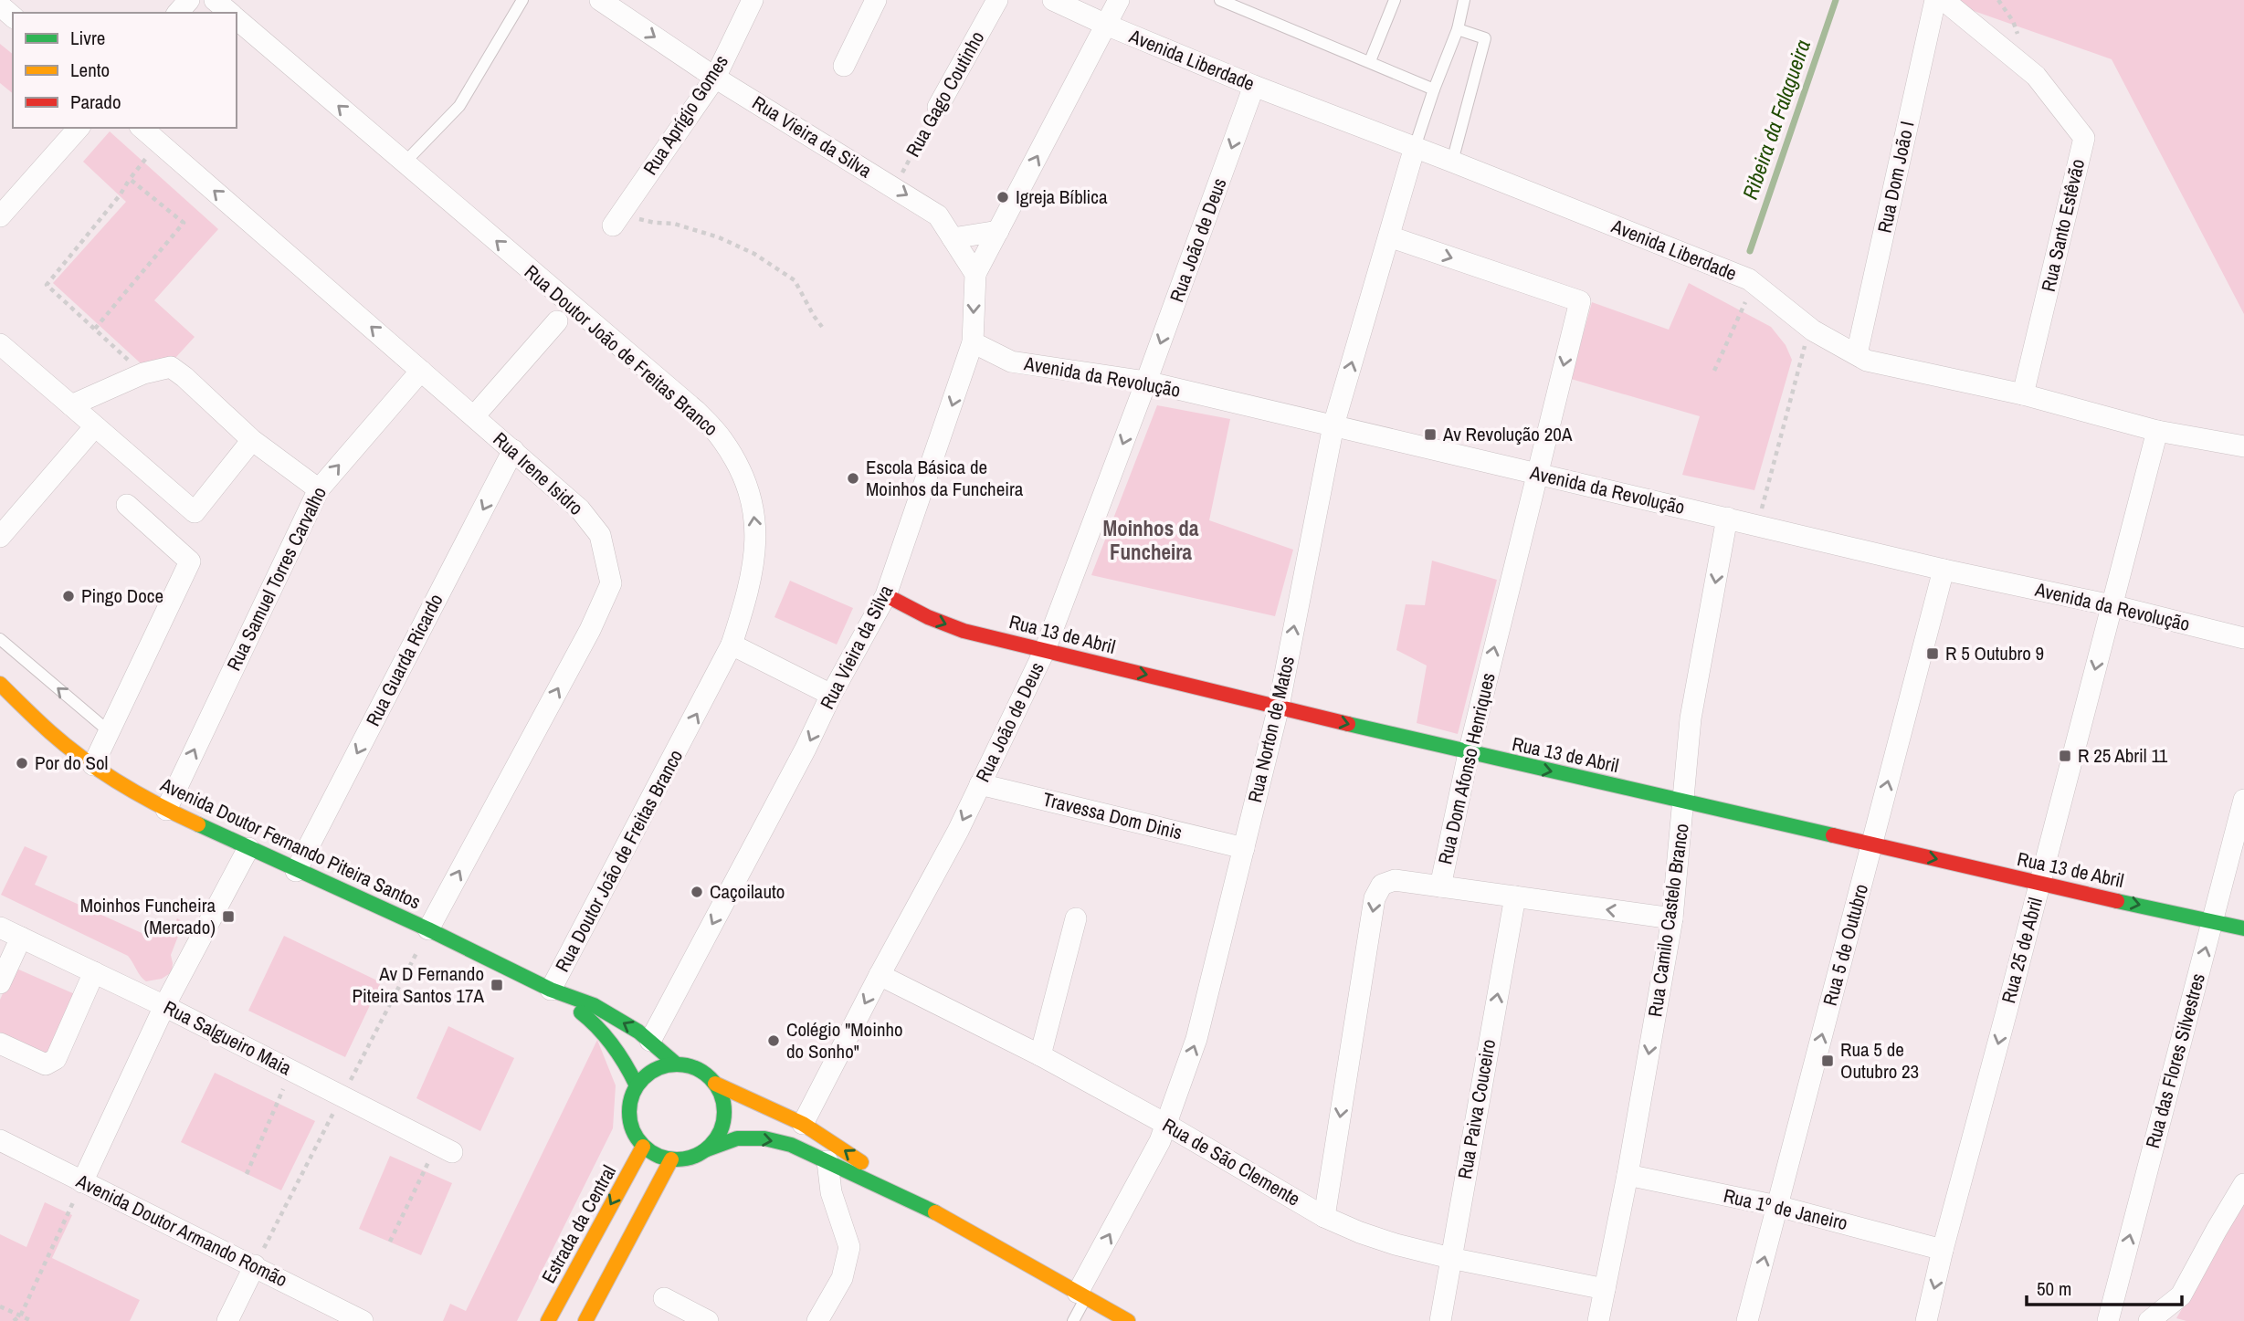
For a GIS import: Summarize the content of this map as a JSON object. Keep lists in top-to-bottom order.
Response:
{
  "streets": {
    "street": [
      "Avenida Liberdade",
      "Rua Gago Coutinho",
      "Rua Aprígio Gomes",
      "Rua Vieira da Silva",
      "Rua Dom João I",
      "Rua Santo Estêvão",
      "Rua João de Deus",
      "Rua Doutor João de Freitas Branco",
      "Avenida da Revolução",
      "Rua Irene Isidro",
      "Rua Samuel Torres Carvalho",
      "Rua 13 de Abril",
      "Rua Guarda Ricardo",
      "Rua Norton de Matos",
      "Rua Dom Afonso Henriques",
      "Travessa Dom Dinis",
      "Avenida Doutor Fernando Piteira Santos",
      "Rua Camilo Castelo Branco",
      "Rua 5 de Outubro",
      "Rua 25 de Abril",
      "Rua Salgueiro Maia",
      "Rua das Flores Silvestres",
      "Rua Paiva Couceiro",
      "Rua de São Clemente",
      "Rua 1º de Janeiro",
      "Estrada da Central",
      "Avenida Doutor Armando Romão"
    ]
  },
  "crossings": [
    ["Avenida Liberdade", "Rua Dom João I"],
    ["Avenida Liberdade", "Rua Santo Estêvão"],
    ["Avenida Liberdade", "Rua João de Deus"],
    ["Avenida Liberdade", "Rua Norton de Matos"],
    ["Avenida Liberdade", "Rua 25 de Abril"],
    ["Rua Gago Coutinho", "Rua Vieira da Silva"],
    ["Rua Aprígio Gomes", "Rua Vieira da Silva"],
    ["Rua Vieira da Silva", "Avenida da Revolução"],
    ["Rua Vieira da Silva", "Rua 13 de Abril"],
    ["Rua Vieira da Silva", "Avenida Doutor Fernando Piteira Santos"],
    ["Rua João de Deus", "Avenida da Revolução"],
    ["Rua João de Deus", "Rua 13 de Abril"],
    ["Rua João de Deus", "Travessa Dom Dinis"],
    ["Rua João de Deus", "Rua de São Clemente"],
    ["Rua Doutor João de Freitas Branco", "Avenida Doutor Fernando Piteira Santos"],
    ["Avenida da Revolução", "Rua Norton de Matos"],
    ["Avenida da Revolução", "Rua Dom Afonso Henriques"],
    ["Avenida da Revolução", "Rua Camilo Castelo Branco"],
    ["Avenida da Revolução", "Rua 5 de Outubro"],
    ["Avenida da Revolução", "Rua 25 de Abril"],
    ["Rua Irene Isidro", "Rua Samuel Torres Carvalho"],
    ["Rua Irene Isidro", "Rua Guarda Ricardo"],
    ["Rua Irene Isidro", "Avenida Doutor Fernando Piteira Santos"],
    ["Rua Samuel Torres Carvalho", "Avenida Doutor Fernando Piteira Santos"],
    ["Rua 13 de Abril", "Rua Norton de Matos"],
    ["Rua 13 de Abril", "Rua Dom Afonso Henriques"],
    ["Rua 13 de Abril", "Rua Camilo Castelo Branco"],
    ["Rua 13 de Abril", "Rua 5 de Outubro"],
    ["Rua 13 de Abril", "Rua 25 de Abril"],
    ["Rua 13 de Abril", "Rua das Flores Silvestres"],
    ["Rua Guarda Ricardo", "Avenida Doutor Fernando Piteira Santos"],
    ["Rua Norton de Matos", "Rua Dom Afonso Henriques"],
    ["Rua Norton de Matos", "Travessa Dom Dinis"],
    ["Rua Norton de Matos", "Rua de São Clemente"],
    ["Rua Dom Afonso Henriques", "Rua de São Clemente"],
    ["Avenida Doutor Fernando Piteira Santos", "Estrada da Central"],
    ["Rua Camilo Castelo Branco", "Rua de São Clemente"],
    ["Rua Camilo Castelo Branco", "Rua 1º de Janeiro"],
    ["Rua 5 de Outubro", "Rua 1º de Janeiro"],
    ["Rua 25 de Abril", "Rua 1º de Janeiro"],
    ["Rua Paiva Couceiro", "Rua de São Clemente"]
  ],
  "one_way": [
    "Rua Vieira da Silva",
    "Rua Doutor João de Freitas Branco",
    "Rua Irene Isidro",
    "Rua Samuel Torres Carvalho",
    "Rua 13 de Abril",
    "Rua Guarda Ricardo",
    "Rua Norton de Matos",
    "Rua Camilo Castelo Branco",
    "Rua 5 de Outubro",
    "Rua 25 de Abril",
    "Rua Paiva Couceiro"
  ],
  "districts": ["Moinhos da Funcheira"],
  "water": ["Ribeira da Falagueira"],
  "places": {
    "other": [
      "Igreja Bíblica",
      "Escola Básica de Moinhos da Funcheira",
      "Pingo Doce",
      "Por do Sol",
      "Caçoilauto",
      "Colégio \"Moinho do Sonho\""
    ],
    "transit": [
      "Av Revolução 20A",
      "R 5 Outubro 9",
      "R 25 Abril 11",
      "Moinhos Funcheira (Mercado)",
      "Av D Fernando Piteira Santos 17A",
      "Rua 5 de Outubro 23"
    ]
  },
  "legend": ["Livre", "Lento", "Parado"],
  "scale_bar": "50 m"
}
